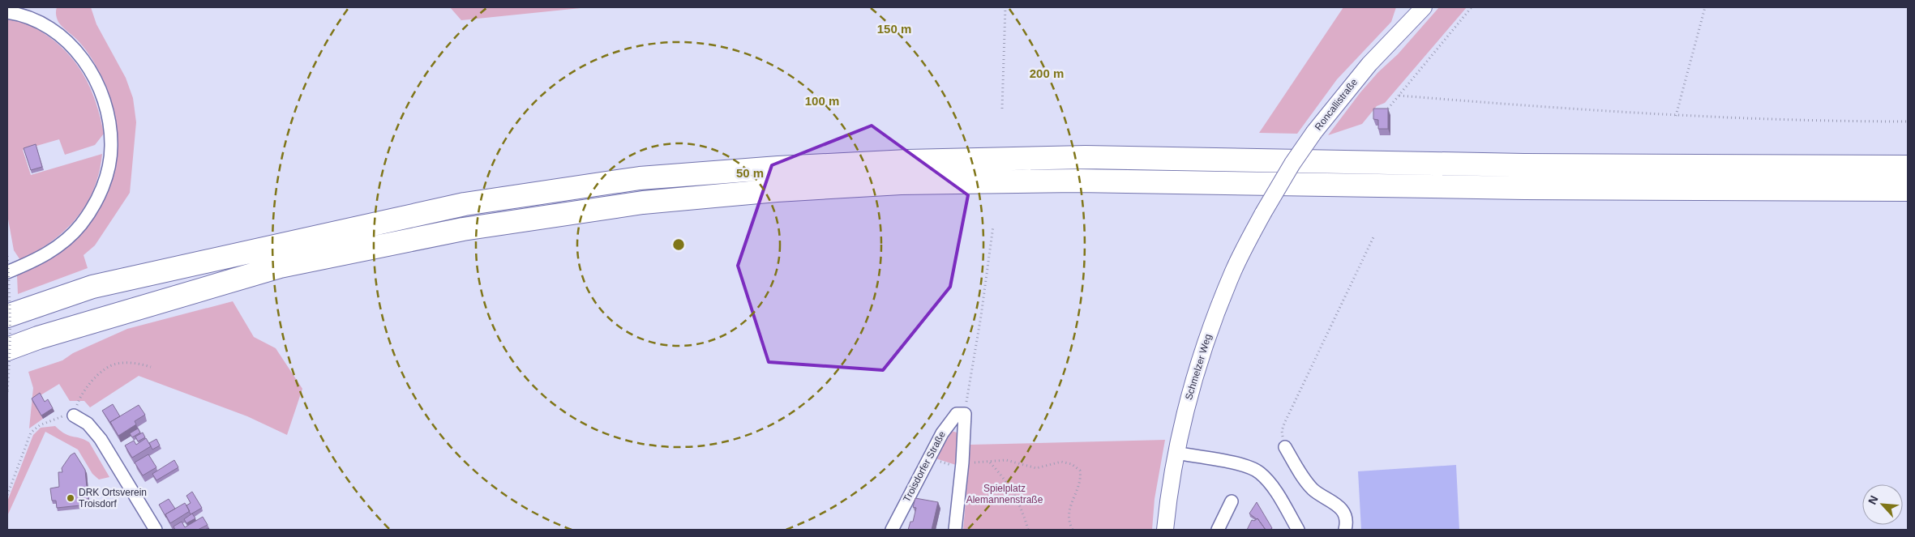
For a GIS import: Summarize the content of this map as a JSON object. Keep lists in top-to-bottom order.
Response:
{
  "streets": {
    "street": ["Roncallistraße", "Schmelzer Weg", "Troisdorfer Straße"]
  },
  "crossings": [
    ["Roncallistraße", "Schmelzer Weg"]
  ],
  "parks": ["Spielplatz Alemannenstraße"],
  "places": ["DRK Ortsverein Troisdorf"],
  "north": "top left",
  "rings": [
    "150 m",
    "200 m",
    "100 m",
    "50 m"
  ]
}
